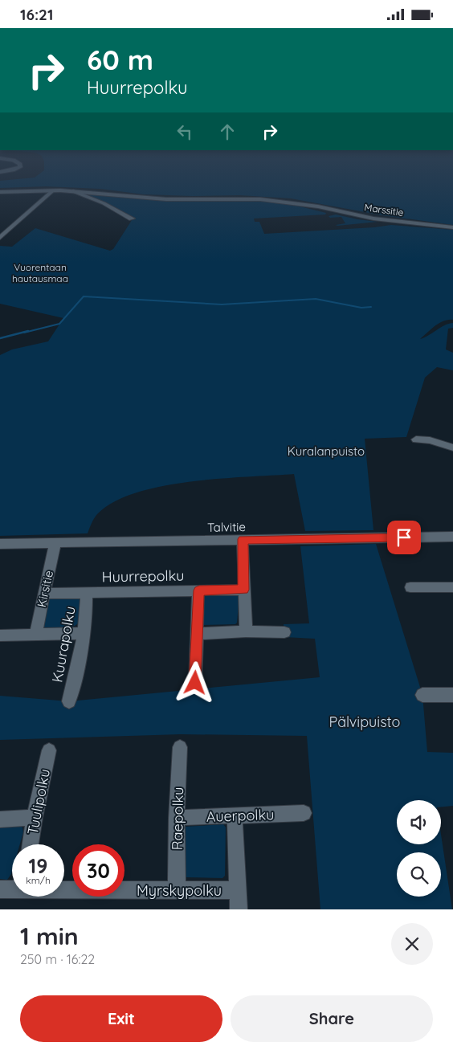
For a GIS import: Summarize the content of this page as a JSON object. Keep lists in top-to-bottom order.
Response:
{
  "streets": {
    "street": [
      "Marssitie",
      "Talvitie",
      "Huurrepolku",
      "Kirsitie",
      "Kuurapolku",
      "Tuulipolku",
      "Auerpolku",
      "Raepolku",
      "Myrskypolku"
    ]
  },
  "crossings": [
    ["Talvitie", "Kirsitie"],
    ["Huurrepolku", "Kirsitie"],
    ["Huurrepolku", "Kuurapolku"],
    ["Auerpolku", "Raepolku"],
    ["Raepolku", "Myrskypolku"]
  ],
  "parks": ["Vuorentaan hautausmaa", "Kuralanpuisto", "Pälvipuisto"],
  "page": {
    "status": "16:21",
    "turn": ["60 m", "Huurrepolku"],
    "speed": "19 km/h",
    "limit": "30",
    "heading": ["1 min", "250 m · 16:22"],
    "buttons": ["Exit", "Share"]
  }
}
